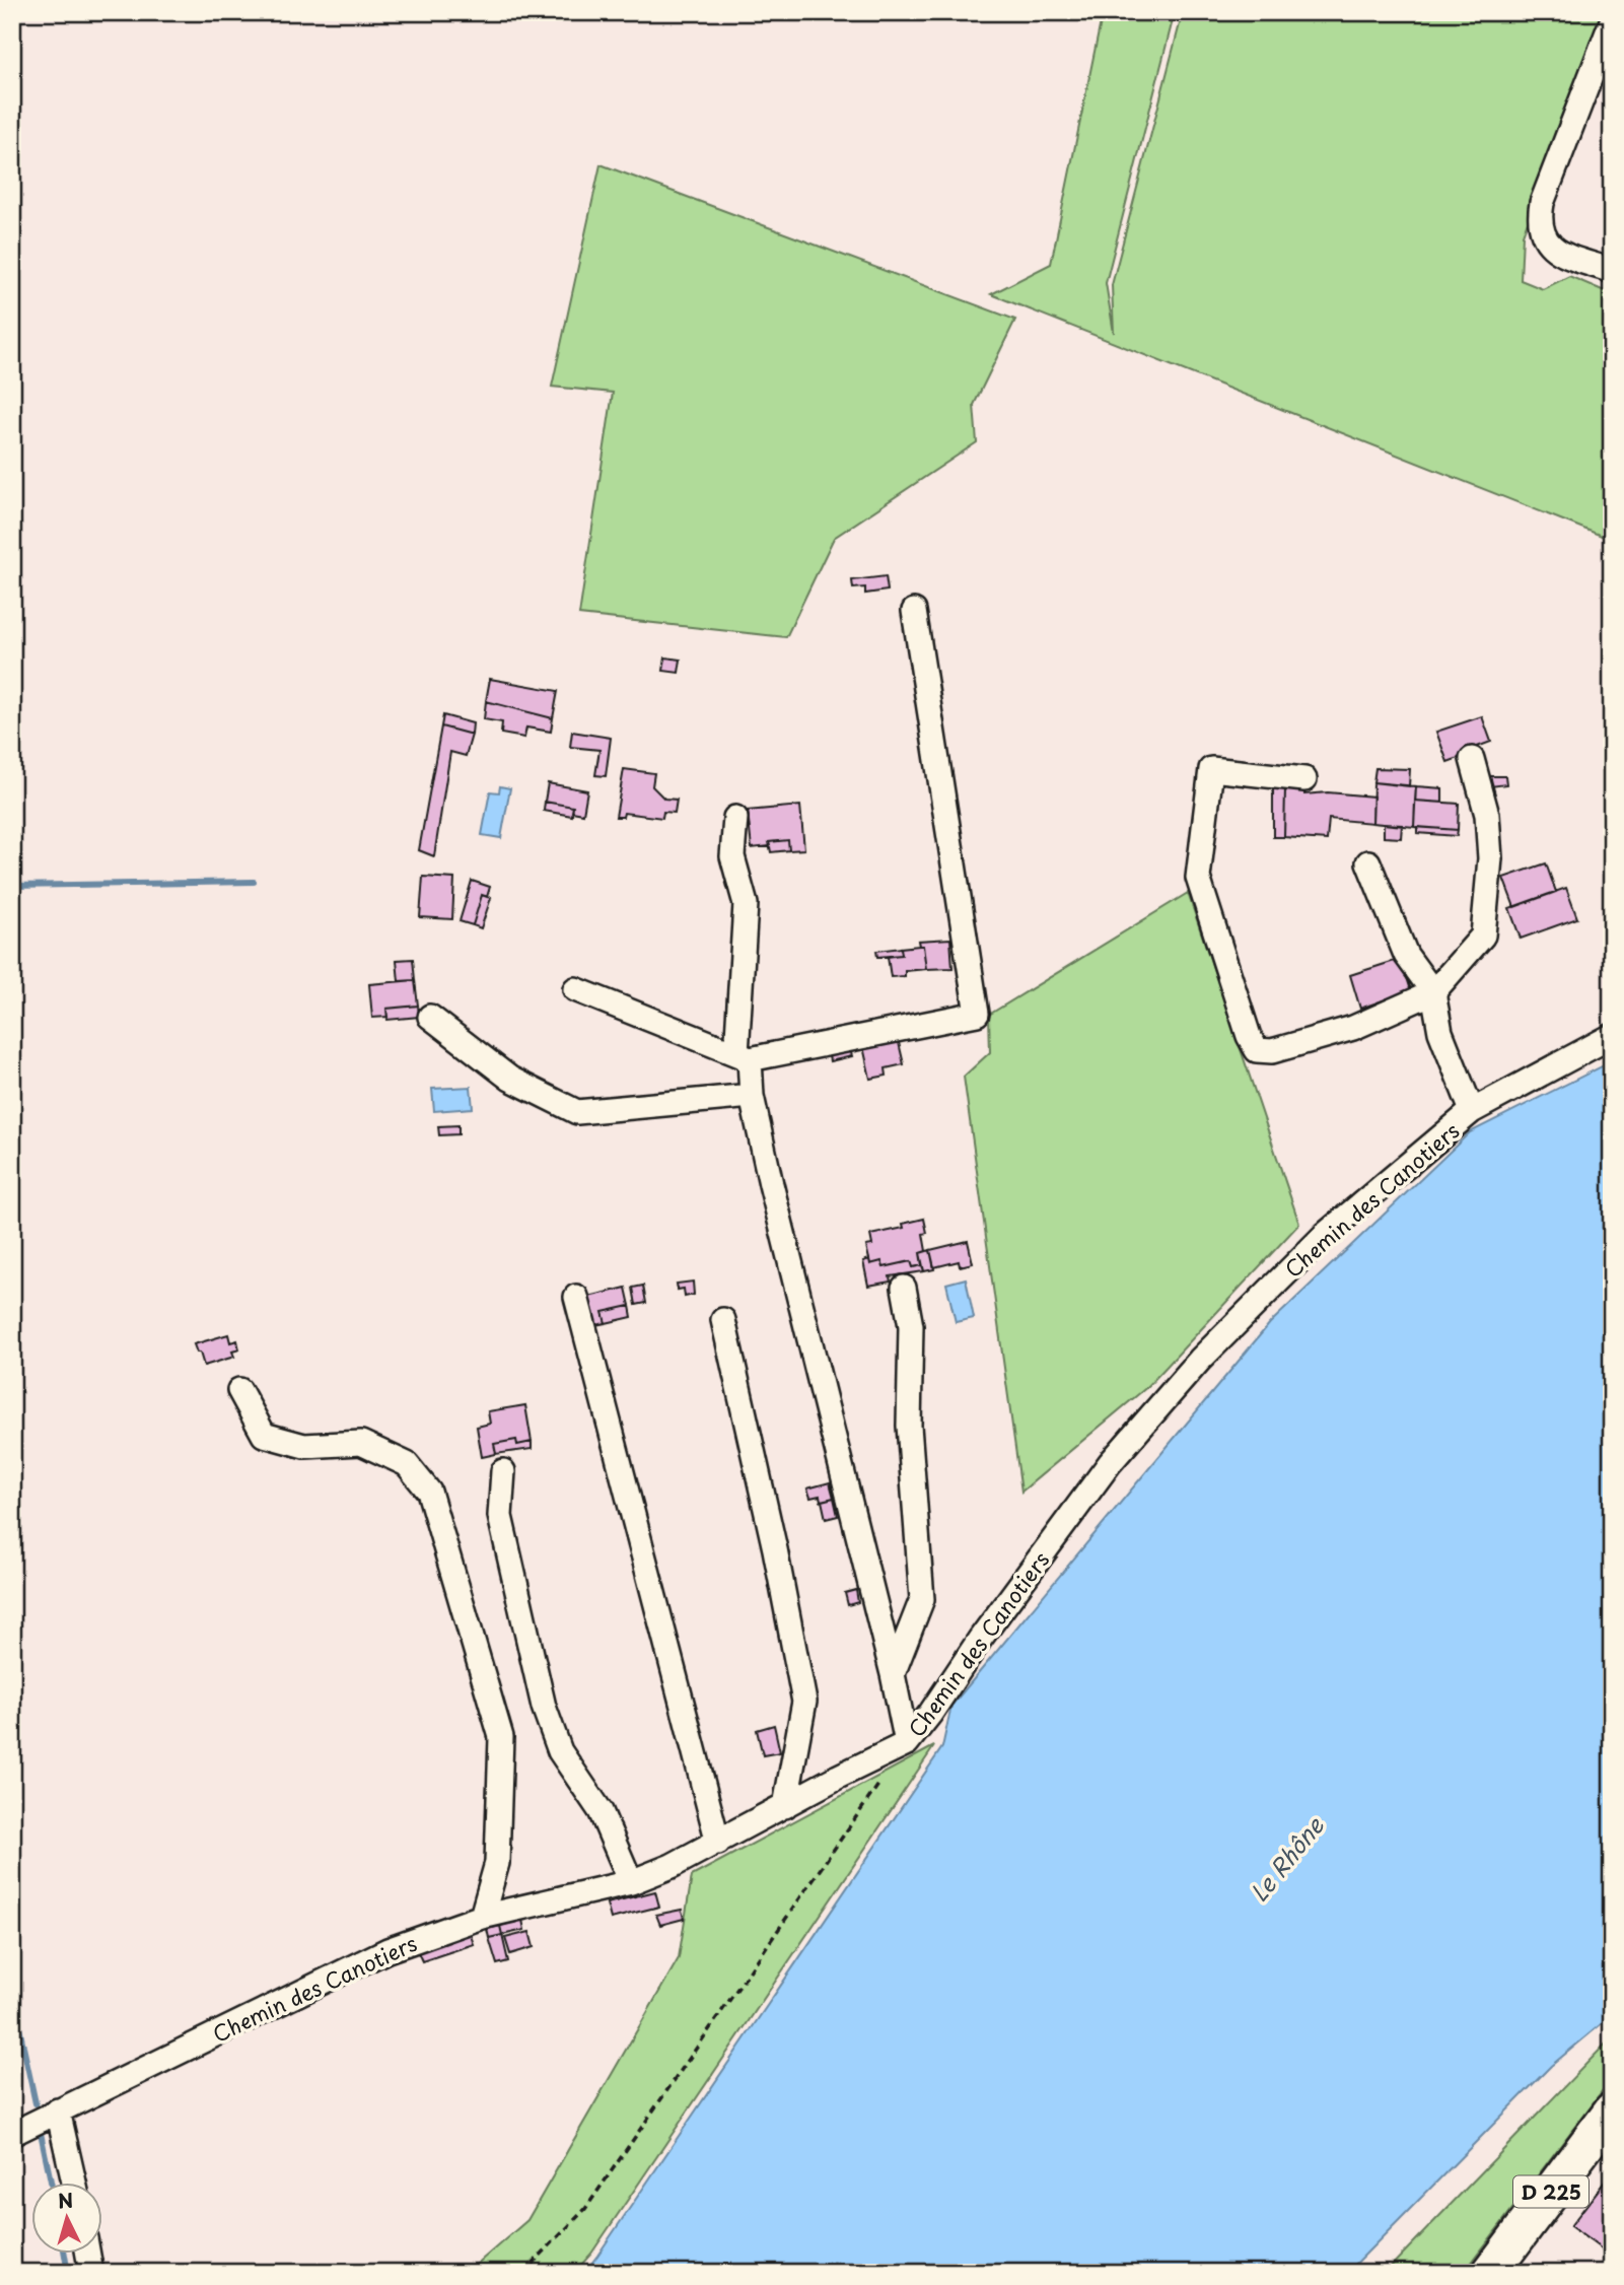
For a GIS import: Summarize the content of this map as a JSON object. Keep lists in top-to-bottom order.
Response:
{
  "streets": {
    "highway": ["D 225"],
    "street": ["Chemin des Canotiers"]
  },
  "water": ["Le Rhône"],
  "north": "top"
}
